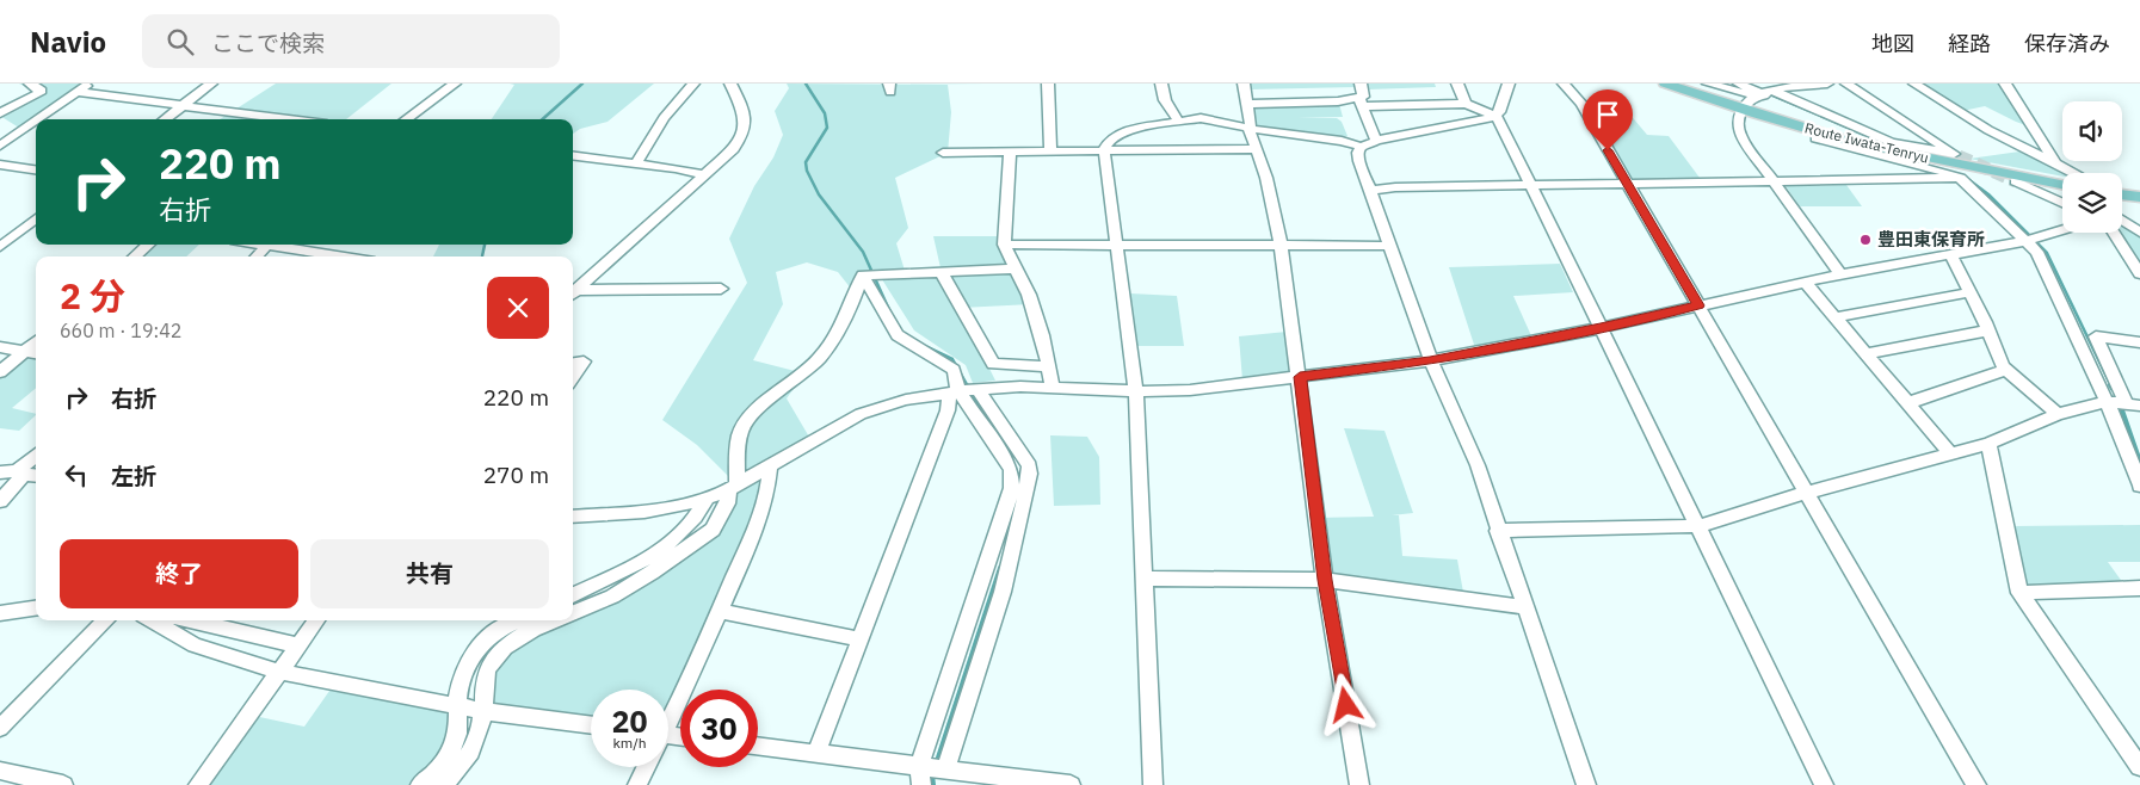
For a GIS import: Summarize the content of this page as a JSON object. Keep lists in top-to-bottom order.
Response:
{
  "streets": {
    "main road": ["Route Iwata-Tenryu"]
  },
  "places": ["豊田東保育所"],
  "page": {
    "header": "Navio",
    "search": "ここで検索",
    "nav": ["地図", "経路", "保存済み"],
    "turn": ["220 m", "右折"],
    "heading": ["2 分", "660 m · 19:42"],
    "list": [
      {
        "name": "右折",
        "value": "220 m"
      },
      {
        "name": "左折",
        "value": "270 m"
      }
    ],
    "buttons": ["終了", "共有"],
    "speed": "20 km/h",
    "limit": "30"
  }
}
